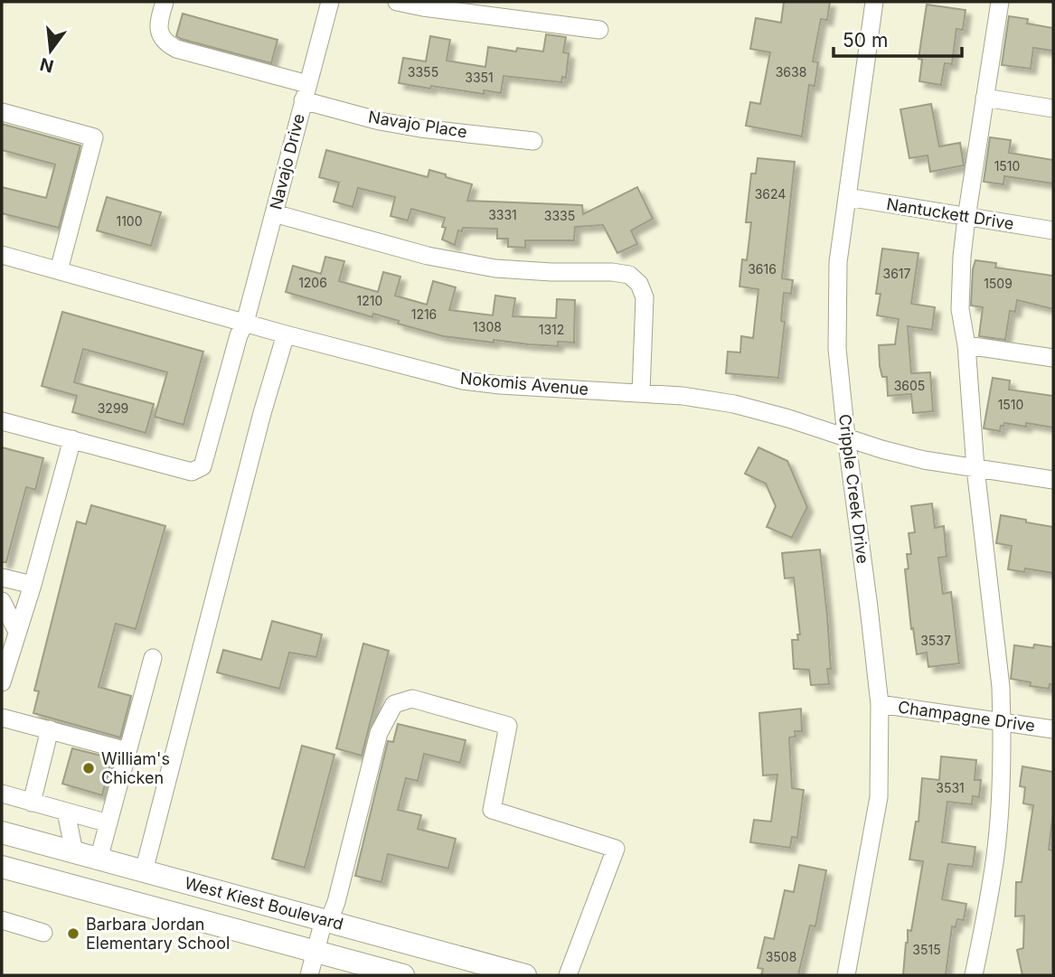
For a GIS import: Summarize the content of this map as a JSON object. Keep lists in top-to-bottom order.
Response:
{
  "streets": {
    "main road": ["West Kiest Boulevard"],
    "street": [
      "Navajo Place",
      "Navajo Drive",
      "Nantuckett Drive",
      "Nokomis Avenue",
      "Cripple Creek Drive",
      "Champagne Drive"
    ]
  },
  "crossings": [
    ["Navajo Place", "Navajo Drive"],
    ["Navajo Drive", "Nokomis Avenue"],
    ["Nantuckett Drive", "Cripple Creek Drive"],
    ["Nokomis Avenue", "Cripple Creek Drive"],
    ["Cripple Creek Drive", "Champagne Drive"]
  ],
  "places": ["William's Chicken", "Barbara Jordan Elementary School"],
  "house_numbers": [
    "3355",
    "3638",
    "3351",
    "1510",
    "3624",
    "3331",
    "3335",
    "1100",
    "3616",
    "3617",
    "1206",
    "1509",
    "1210",
    "1216",
    "1308",
    "1312",
    "3605",
    "1510",
    "3299",
    "3537",
    "3531",
    "3515",
    "3508"
  ],
  "scale_bar": "50 m",
  "north": "bottom"
}
